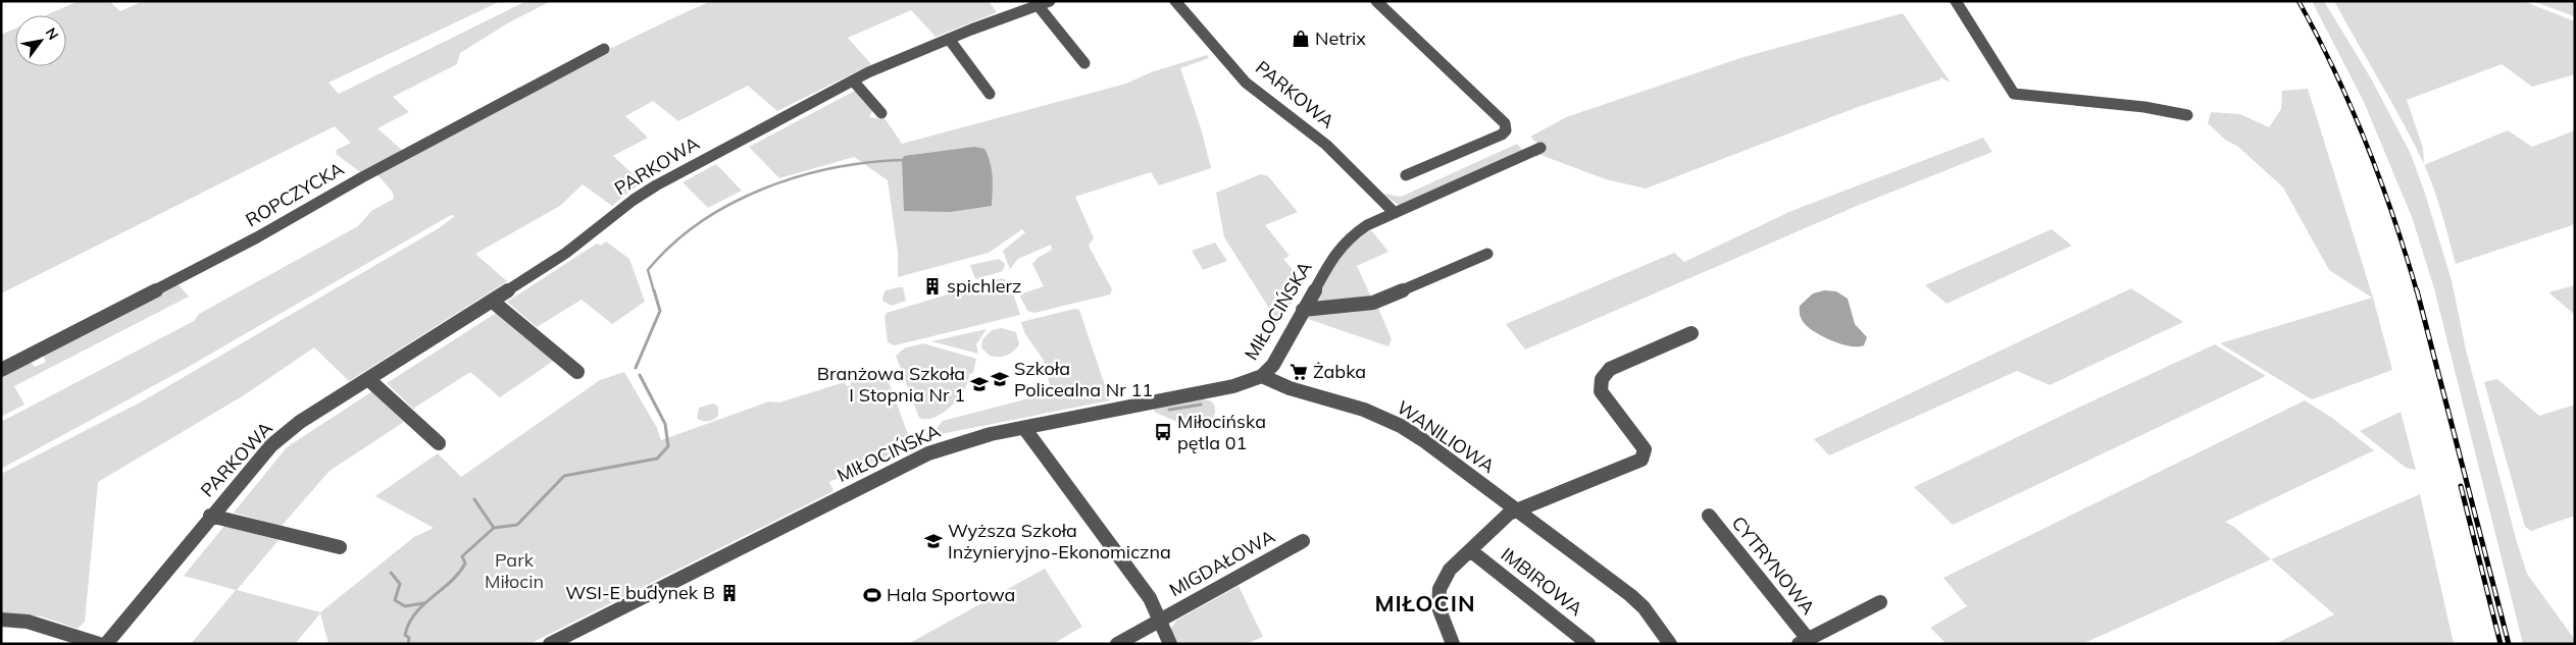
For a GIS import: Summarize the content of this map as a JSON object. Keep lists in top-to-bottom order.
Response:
{
  "streets": {
    "street": [
      "PARKOWA",
      "ROPCZYCKA",
      "MIŁOCIŃSKA",
      "WANILIOWA",
      "MIGDAŁOWA",
      "CYTRYNOWA",
      "IMBIROWA"
    ]
  },
  "crossings": [
    ["PARKOWA", "MIŁOCIŃSKA"],
    ["MIŁOCIŃSKA", "WANILIOWA"],
    ["MIŁOCIŃSKA", "MIGDAŁOWA"]
  ],
  "districts": ["MIŁOCIN"],
  "parks": ["Park Miłocin"],
  "places": {
    "shop": ["Netrix"],
    "building": ["spichlerz", "WSI-E budynek B"],
    "supermarket": ["Żabka"],
    "school or university": ["Szkoła Policealna Nr 11", "Branżowa Szkoła I Stopnia Nr 1", "Wyższa Szkoła Inżynieryjno-Ekonomiczna"],
    "bus stop": ["Miłocińska pętla 01"],
    "sports": ["Hala Sportowa"]
  },
  "north": "top right"
}
